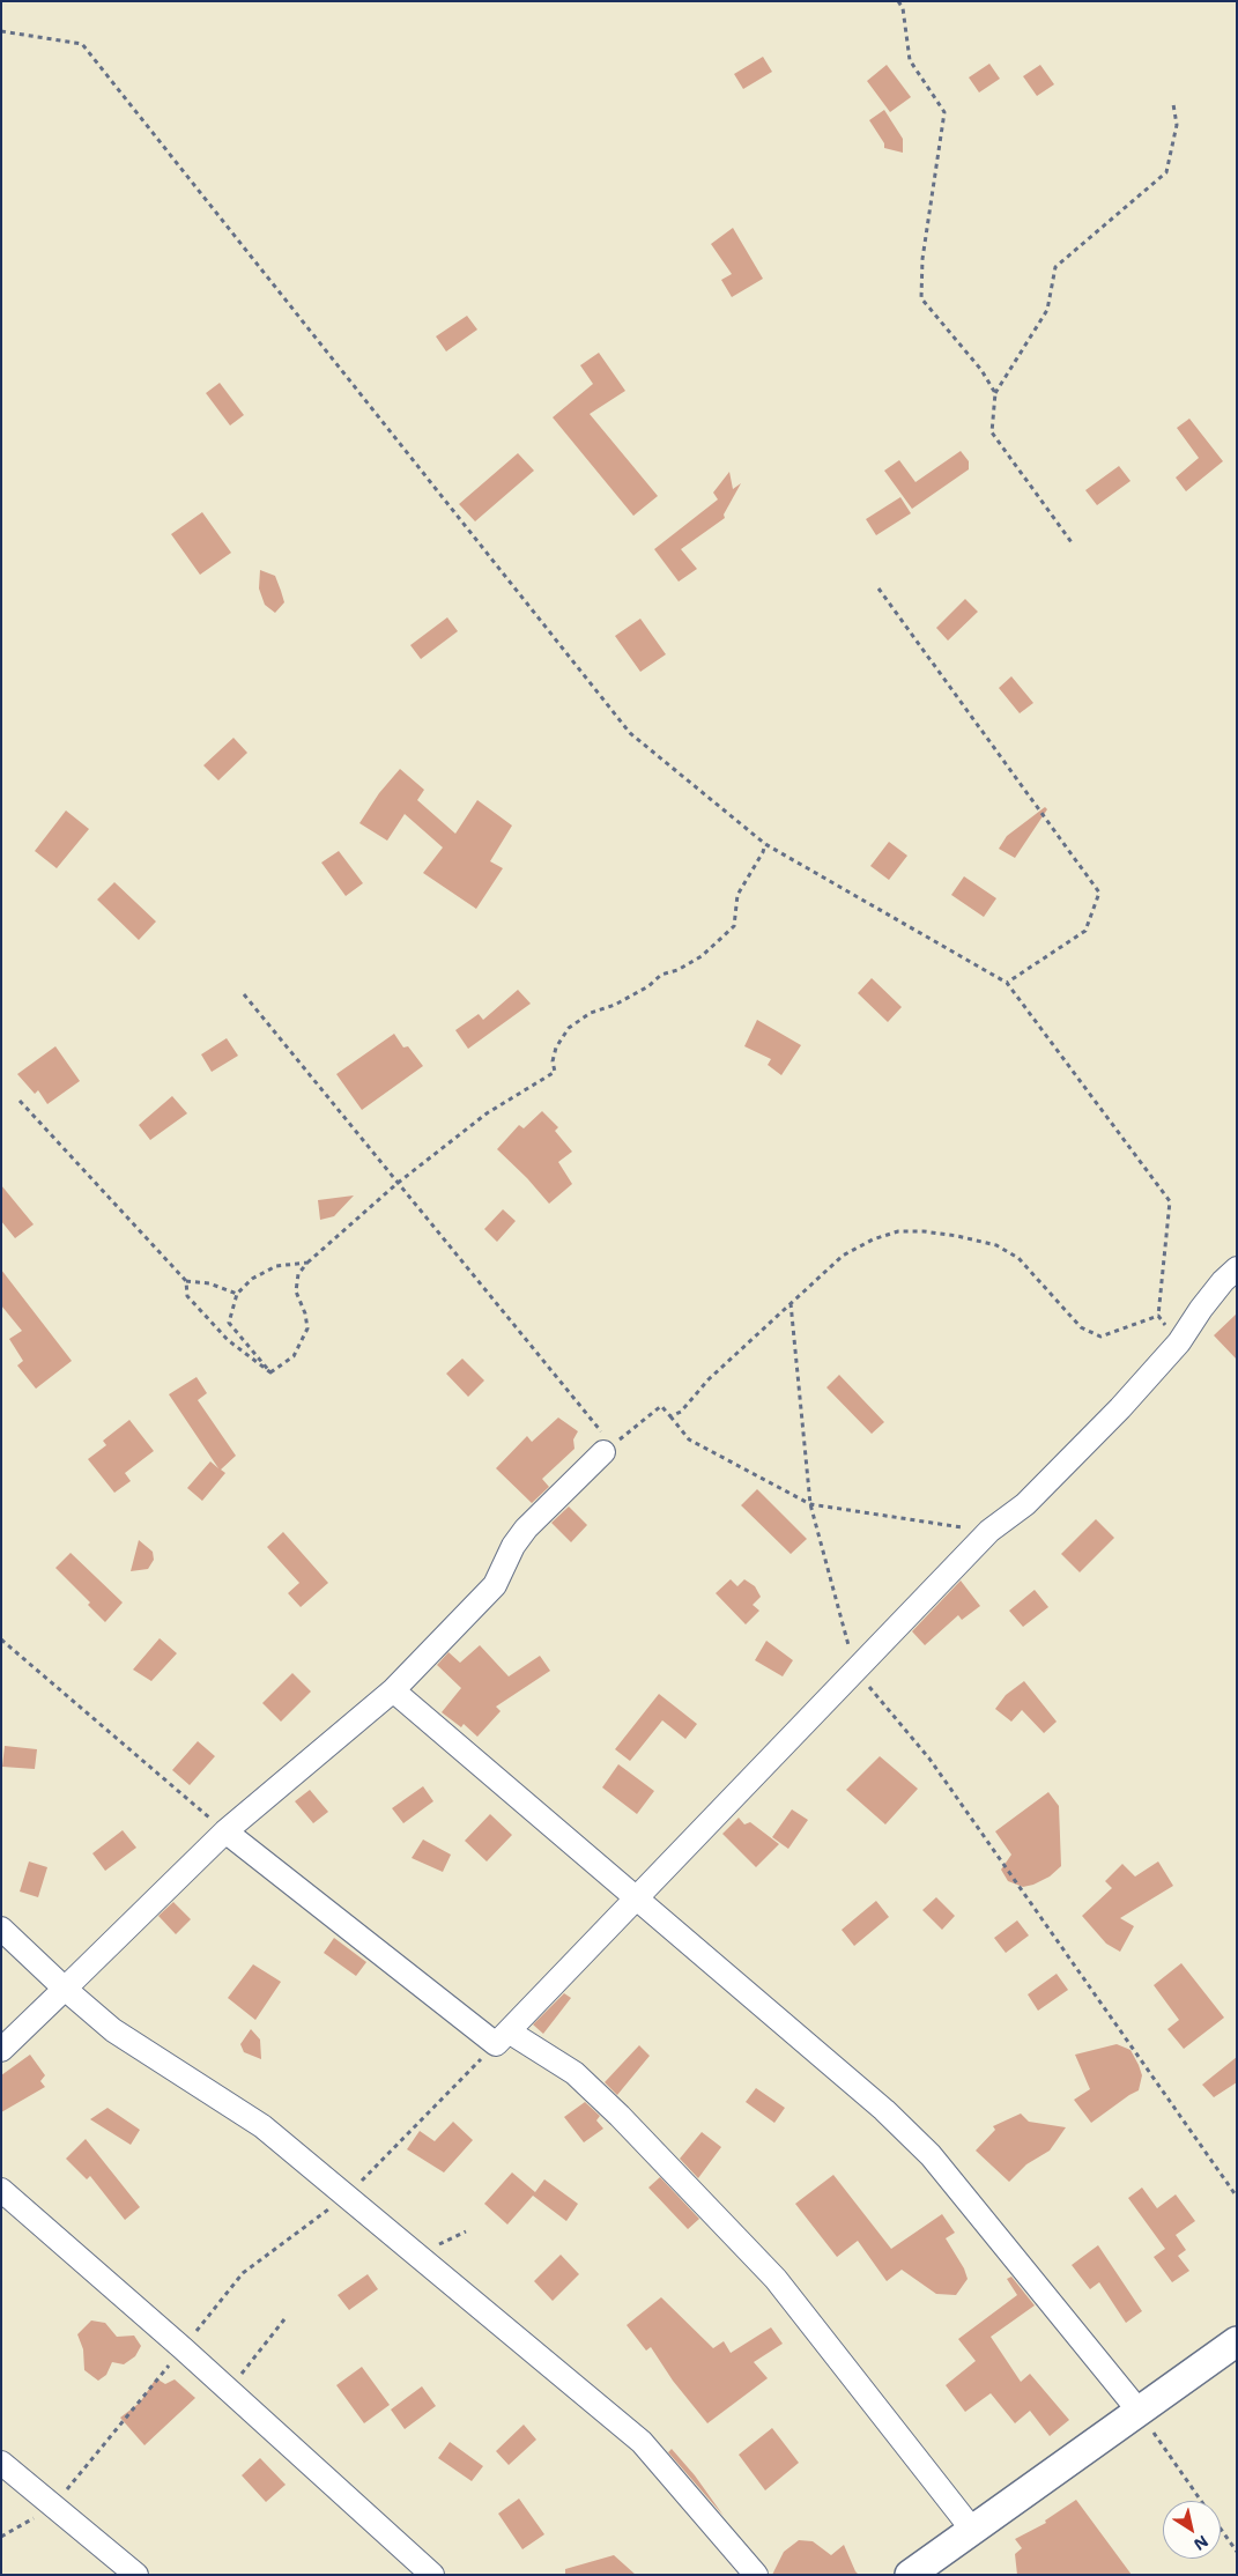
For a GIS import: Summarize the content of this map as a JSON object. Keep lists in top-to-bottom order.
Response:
{
  "north": "bottom right"
}
